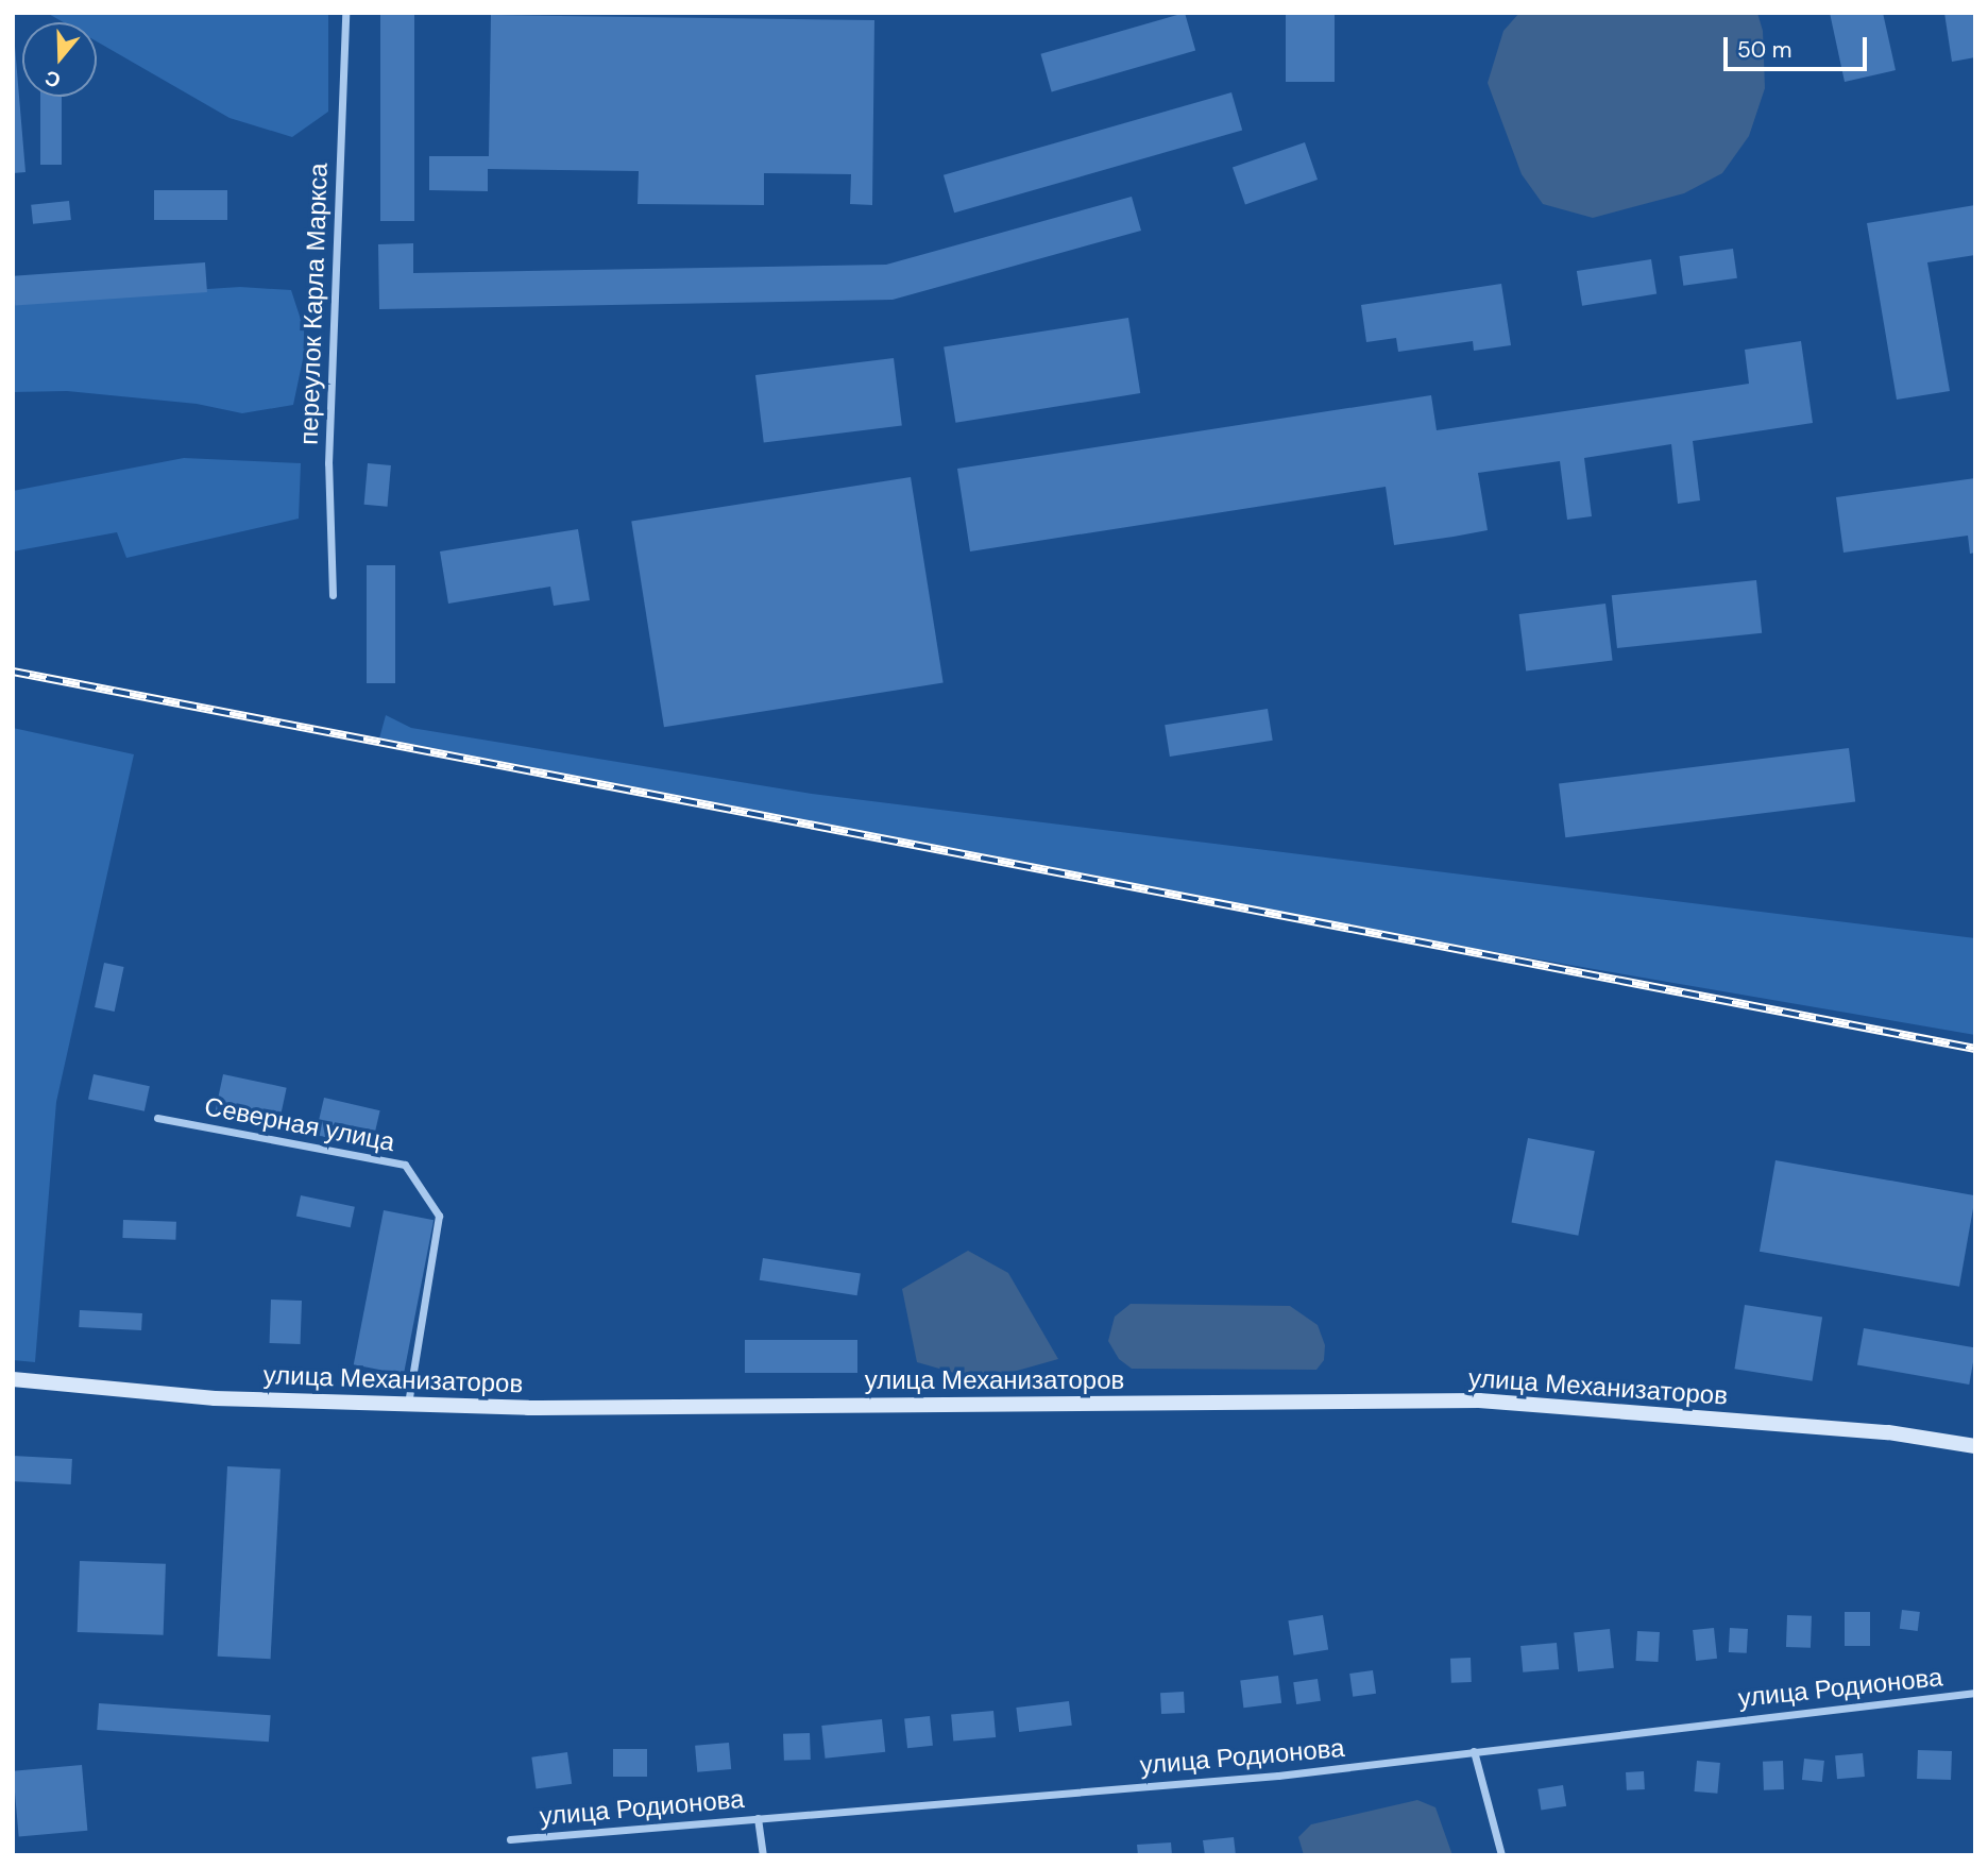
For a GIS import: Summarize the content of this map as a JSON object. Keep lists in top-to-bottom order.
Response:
{
  "streets": {
    "street": [
      "переулок Карла Маркса",
      "Северная улица",
      "улица Механизаторов",
      "улица Родионова"
    ]
  },
  "crossings": [
    ["Северная улица", "улица Механизаторов"]
  ],
  "scale_bar": "50 m",
  "north": "bottom"
}
